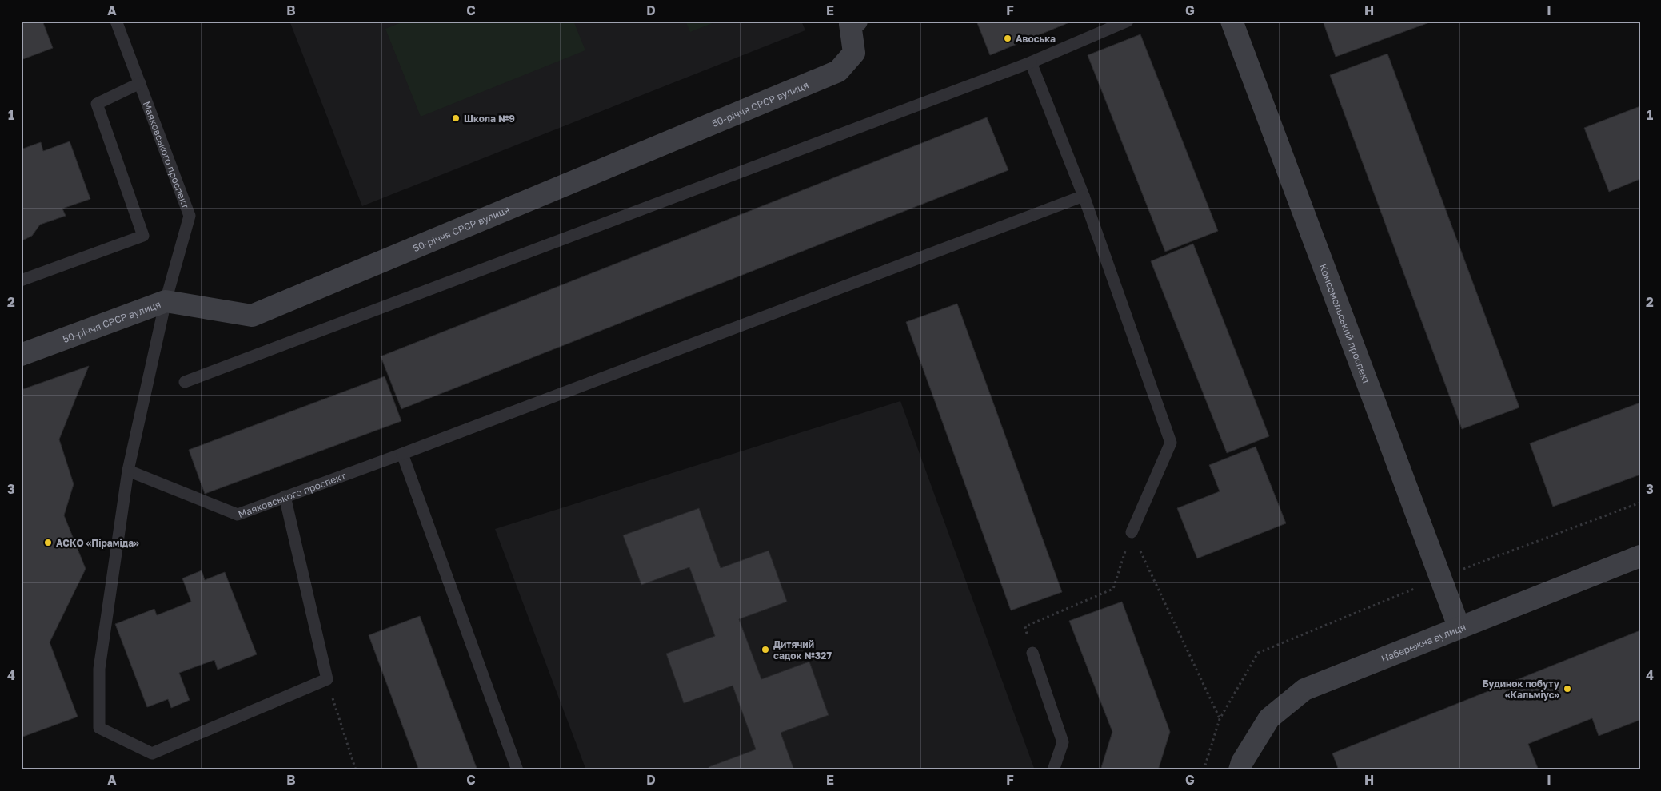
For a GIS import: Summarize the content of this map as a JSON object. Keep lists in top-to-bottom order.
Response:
{
  "streets": {
    "street": ["50-річчя СРСР вулиця", "Комсомольський проспект", "Набережна вулиця"],
    "lane": ["Маяковського проспект"]
  },
  "crossings": [
    ["50-річчя СРСР вулиця", "Маяковського проспект"],
    ["Комсомольський проспект", "Набережна вулиця"]
  ],
  "places": [
    "Авоська",
    "Школа №9",
    "АСКО «Піраміда»",
    "Дитячий садок №327",
    "Будинок побуту «Кальміус»"
  ],
  "grid": {
    "columns": [
      "A",
      "B",
      "C",
      "D",
      "E",
      "F",
      "G",
      "H",
      "I"
    ],
    "rows": [
      "1",
      "2",
      "3",
      "4"
    ]
  }
}
